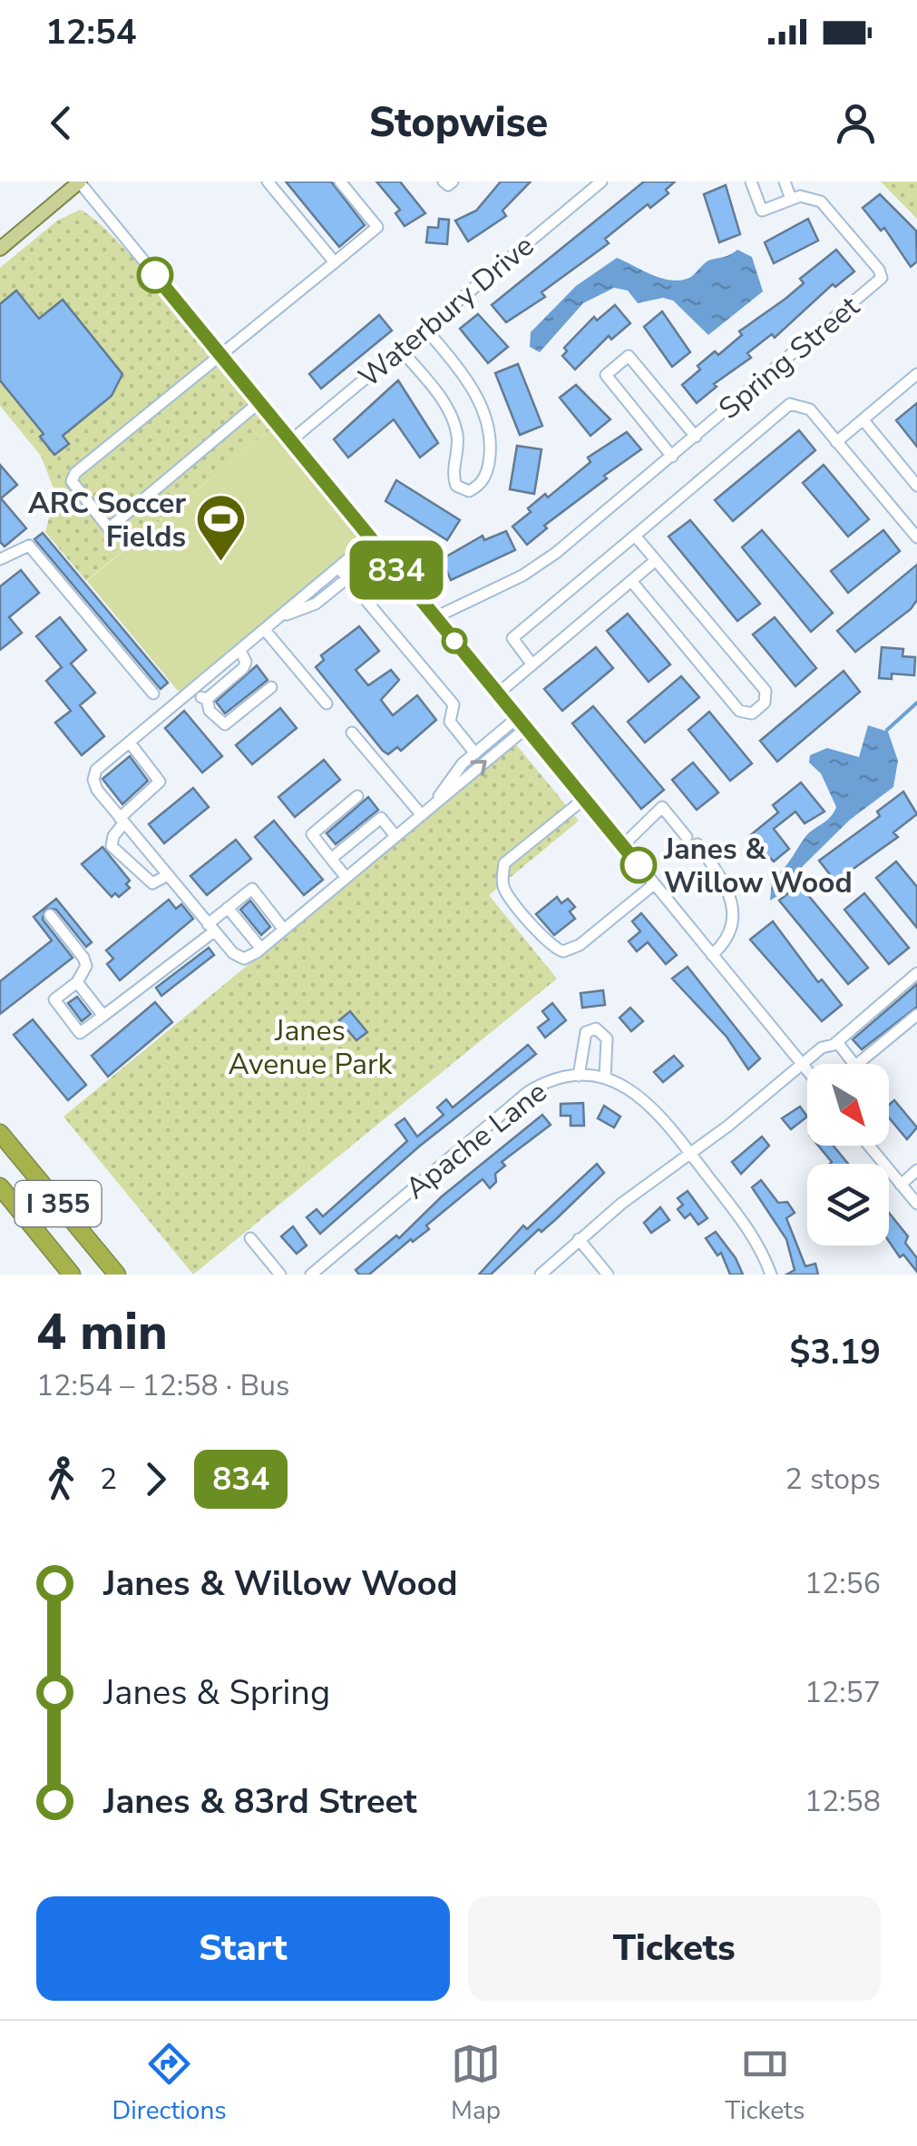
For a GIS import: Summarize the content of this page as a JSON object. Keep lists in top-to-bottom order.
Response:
{
  "streets": {
    "highway": ["I 355"],
    "street": ["Waterbury Drive", "Spring Street", "Apache Lane"]
  },
  "parks": ["Janes Avenue Park"],
  "places": {
    "sports": ["ARC Soccer Fields"],
    "other": ["Janes & Willow Wood"]
  },
  "lines": ["bus line 834"],
  "north": "bottom right",
  "page": {
    "status": "12:54",
    "header": "Stopwise",
    "on_map": "834",
    "heading": ["4 min", "12:54 – 12:58 · Bus", "$3.19"],
    "legs": ["2", "834", "2 stops"],
    "list": [
      {
        "name": "Janes & Willow Wood",
        "value": "12:56"
      },
      {
        "name": "Janes & Spring",
        "value": "12:57"
      },
      {
        "name": "Janes & 83rd Street",
        "value": "12:58"
      }
    ],
    "buttons": ["Start", "Tickets"],
    "tabs": ["Directions", "Map", "Tickets"]
  }
}
